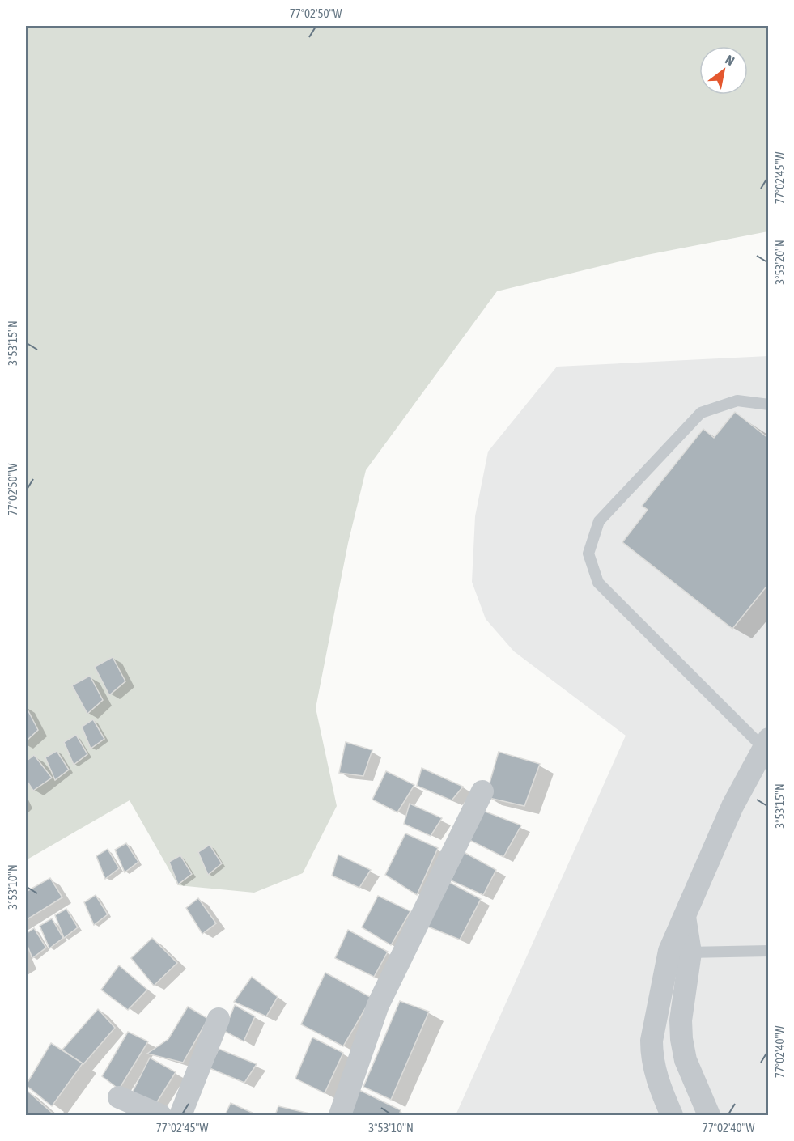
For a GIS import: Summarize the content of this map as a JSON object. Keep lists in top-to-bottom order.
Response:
{
  "north": "top right",
  "coordinates": [
    "77°02'50\"W",
    "77°02'45\"W",
    "3°53'20\"N",
    "3°53'15\"N",
    "3°53'10\"N",
    "77°02'40\"W"
  ]
}
